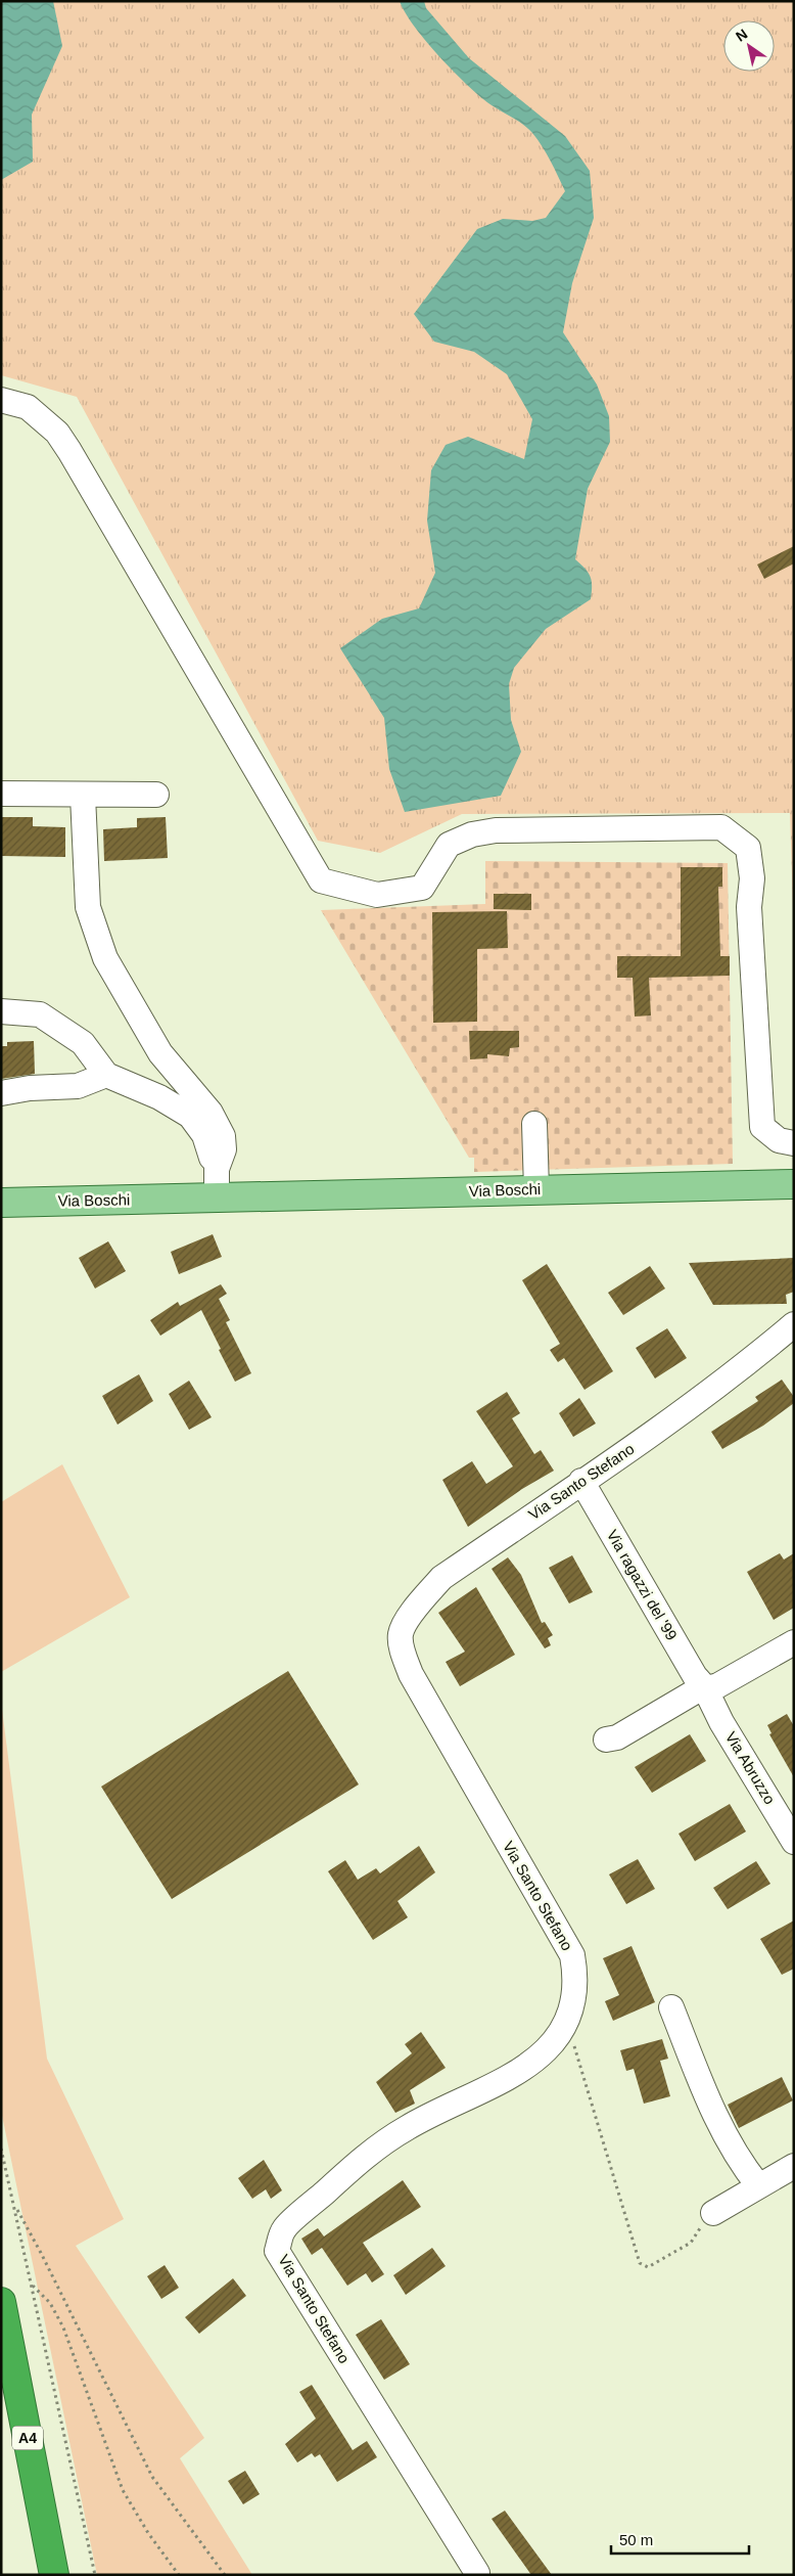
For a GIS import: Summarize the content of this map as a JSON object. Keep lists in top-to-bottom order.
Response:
{
  "streets": {
    "highway": ["A4"],
    "main road": ["Via Boschi"],
    "street": ["Via Santo Stefano", "Via ragazzi del '99", "Via Abruzzo"]
  },
  "crossings": [
    ["Via Santo Stefano", "Via ragazzi del '99"],
    ["Via ragazzi del '99", "Via Abruzzo"]
  ],
  "scale_bar": "50 m",
  "north": "top left"
}
